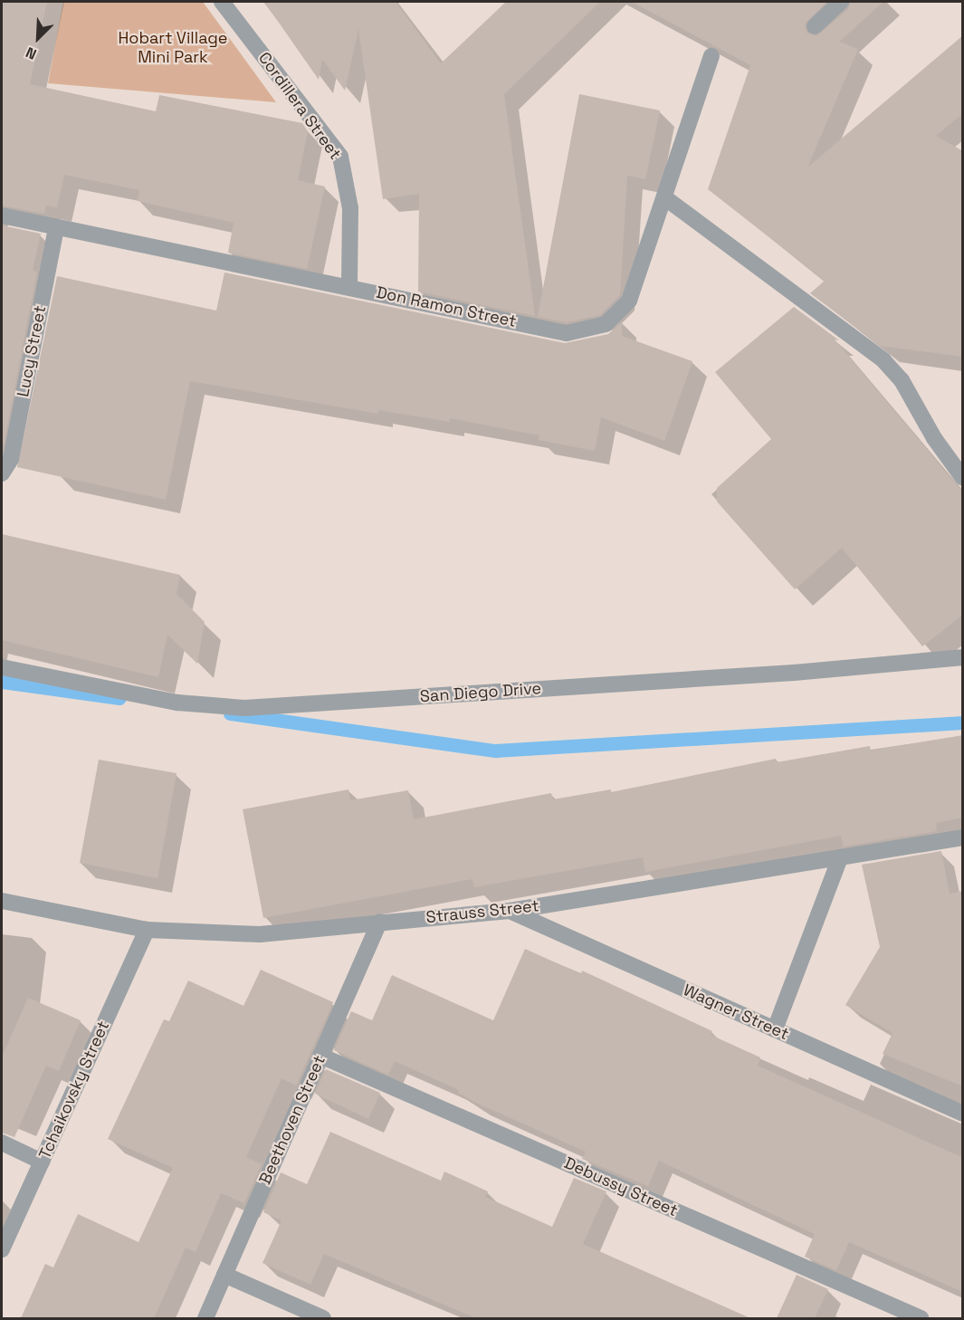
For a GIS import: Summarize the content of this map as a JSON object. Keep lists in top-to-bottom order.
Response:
{
  "streets": {
    "street": [
      "Cordillera Street",
      "Don Ramon Street",
      "Lucy Street",
      "San Diego Drive",
      "Strauss Street",
      "Wagner Street",
      "Tchaikovsky Street",
      "Beethoven Street",
      "Debussy Street"
    ]
  },
  "crossings": [
    ["Cordillera Street", "Don Ramon Street"],
    ["Don Ramon Street", "Lucy Street"],
    ["Strauss Street", "Wagner Street"],
    ["Strauss Street", "Tchaikovsky Street"],
    ["Strauss Street", "Beethoven Street"],
    ["Beethoven Street", "Debussy Street"]
  ],
  "parks": ["Hobart Village Mini Park"],
  "north": "bottom left"
}
